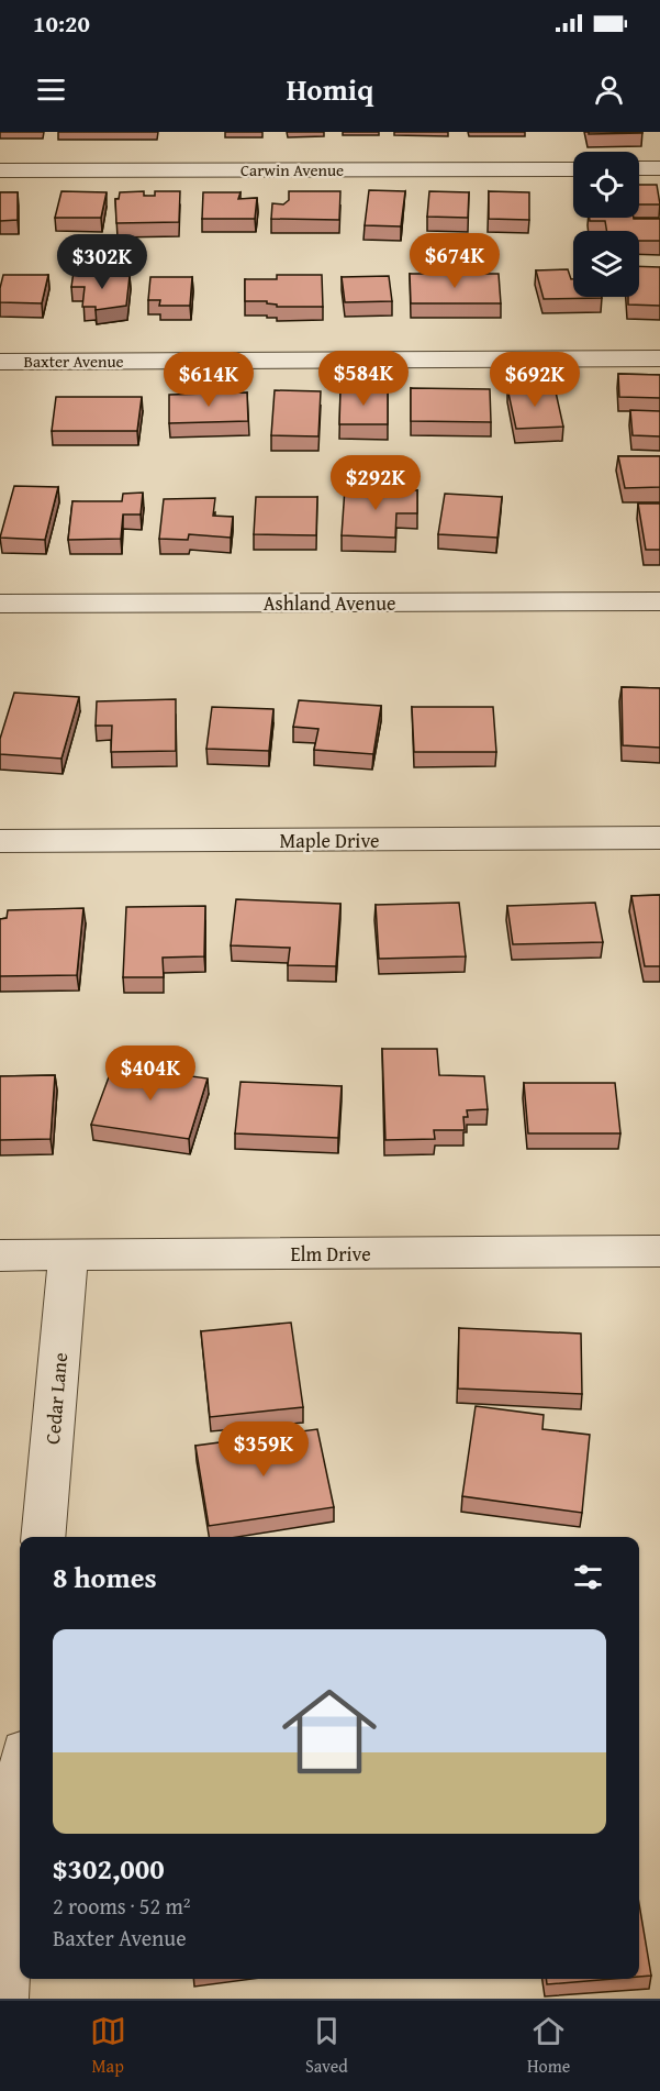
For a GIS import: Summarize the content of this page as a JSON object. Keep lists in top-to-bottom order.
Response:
{
  "streets": {
    "street": [
      "Carwin Avenue",
      "Baxter Avenue",
      "Ashland Avenue",
      "Maple Drive",
      "Elm Drive",
      "Cedar Lane"
    ]
  },
  "crossings": [
    ["Elm Drive", "Cedar Lane"]
  ],
  "page": {
    "status": "10:20",
    "header": "Homiq",
    "price": [
      "$674K",
      "$302K",
      "$584K",
      "$614K",
      "$692K",
      "$292K",
      "$404K",
      "$359K"
    ],
    "heading": "8 homes",
    "list": [
      {
        "name": "$302,000",
        "note": "2 rooms · 52 m² · Baxter Avenue"
      }
    ],
    "tabs": ["Map", "Saved", "Home"]
  }
}
